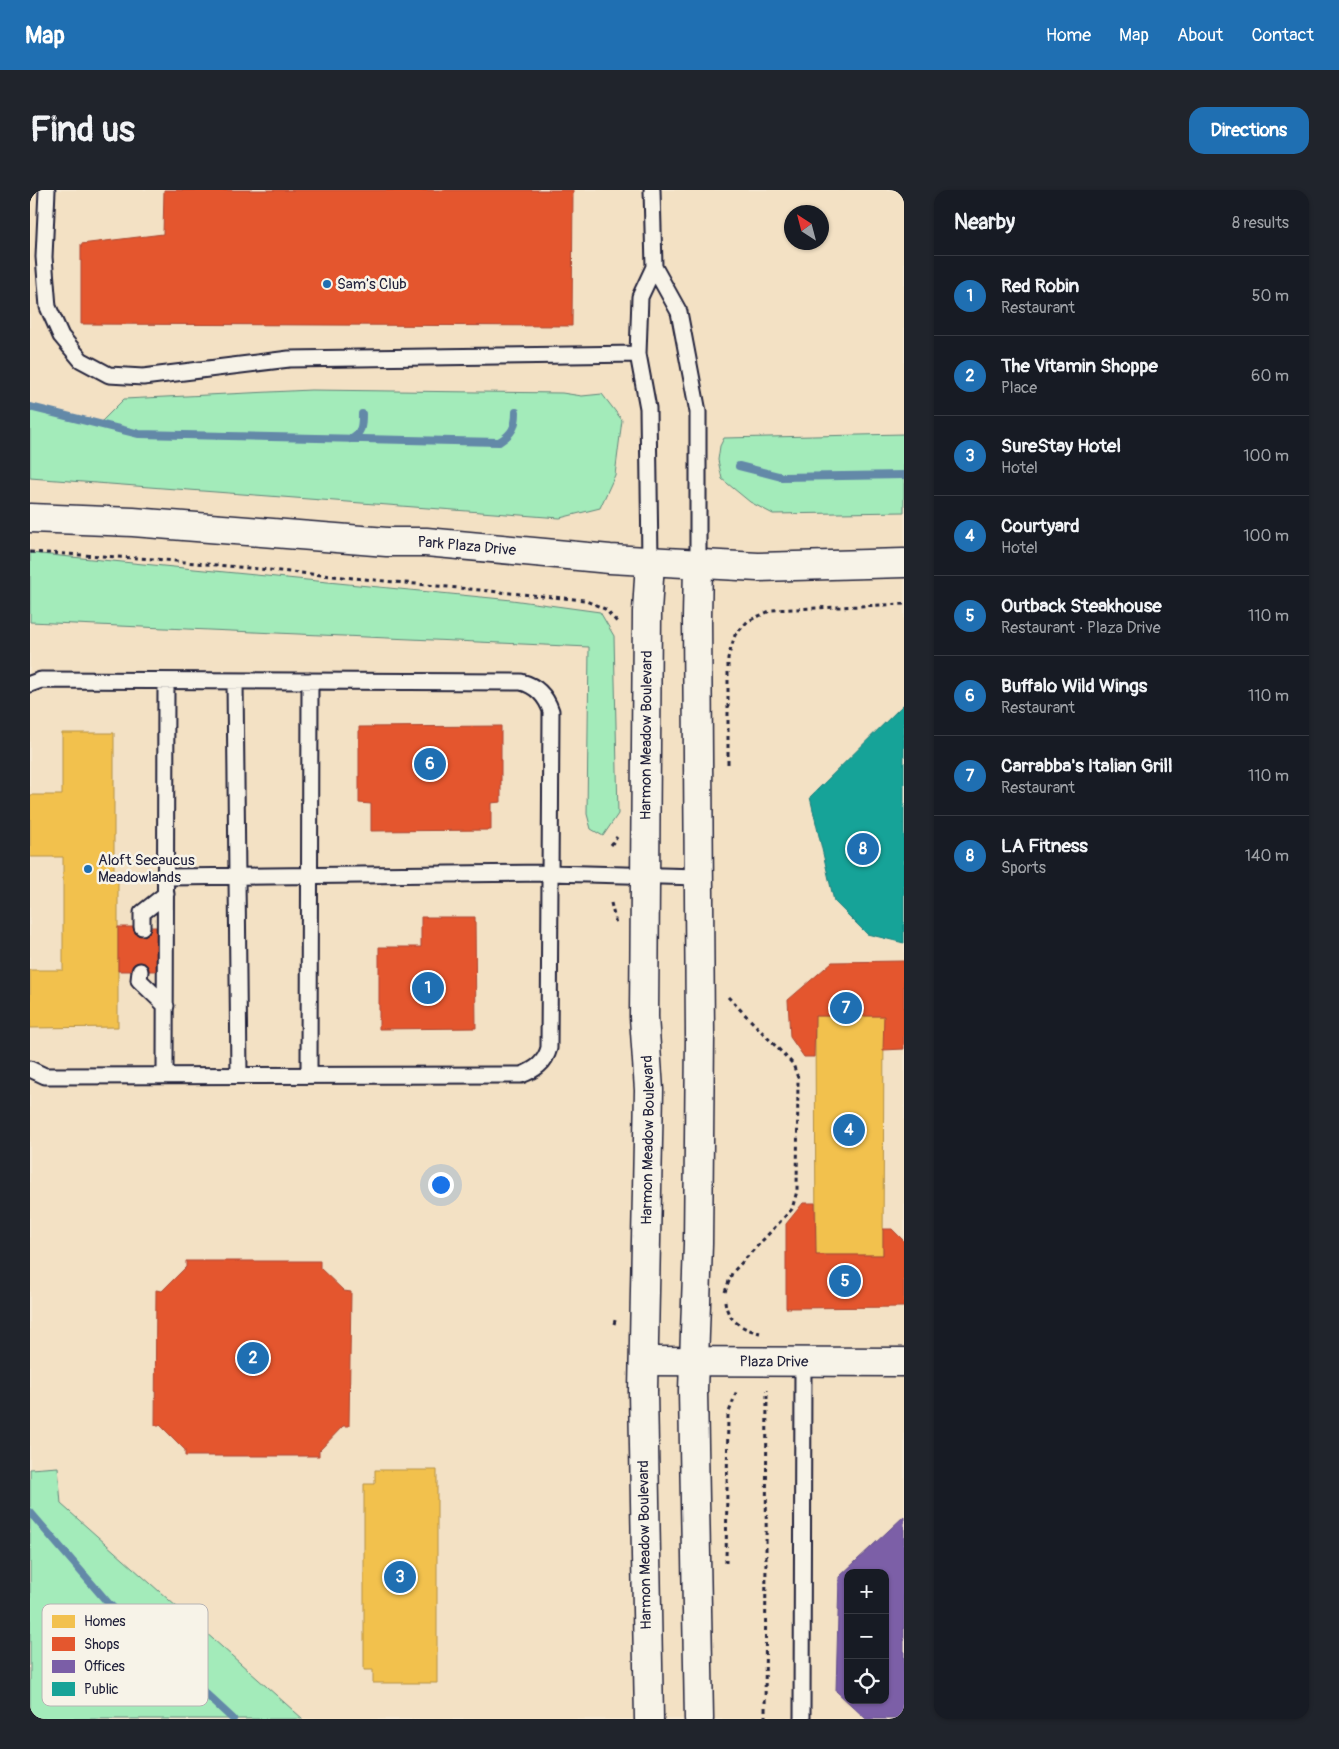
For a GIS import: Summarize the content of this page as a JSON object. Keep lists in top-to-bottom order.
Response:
{
  "streets": {
    "street": ["Park Plaza Drive", "Harmon Meadow Boulevard", "Plaza Drive"]
  },
  "crossings": [
    ["Park Plaza Drive", "Harmon Meadow Boulevard"],
    ["Harmon Meadow Boulevard", "Plaza Drive"]
  ],
  "places": ["Sam's Club", "Aloft Secaucus Meadowlands"],
  "legend": [
    "Homes",
    "Shops",
    "Offices",
    "Public"
  ],
  "north": "top left",
  "page": {
    "header": "Map",
    "nav": [
      "Home",
      "Map",
      "About",
      "Contact"
    ],
    "buttons": "Directions",
    "title": "Find us",
    "heading": ["Nearby", "8 results"],
    "list": [
      {
        "mark": "1",
        "name": "Red Robin",
        "note": "Restaurant",
        "value": "50 m"
      },
      {
        "mark": "2",
        "name": "The Vitamin Shoppe",
        "note": "Place",
        "value": "60 m"
      },
      {
        "mark": "3",
        "name": "SureStay Hotel",
        "note": "Hotel",
        "value": "100 m"
      },
      {
        "mark": "4",
        "name": "Courtyard",
        "note": "Hotel",
        "value": "100 m"
      },
      {
        "mark": "5",
        "name": "Outback Steakhouse",
        "note": "Restaurant · Plaza Drive",
        "value": "110 m"
      },
      {
        "mark": "6",
        "name": "Buffalo Wild Wings",
        "note": "Restaurant",
        "value": "110 m"
      },
      {
        "mark": "7",
        "name": "Carrabba's Italian Grill",
        "note": "Restaurant",
        "value": "110 m"
      },
      {
        "mark": "8",
        "name": "LA Fitness",
        "note": "Sports",
        "value": "140 m"
      }
    ],
    "pins": [
      "6",
      "8",
      "1",
      "7",
      "4",
      "5",
      "2",
      "3"
    ],
    "map_buttons": ["+", "−"]
  }
}
